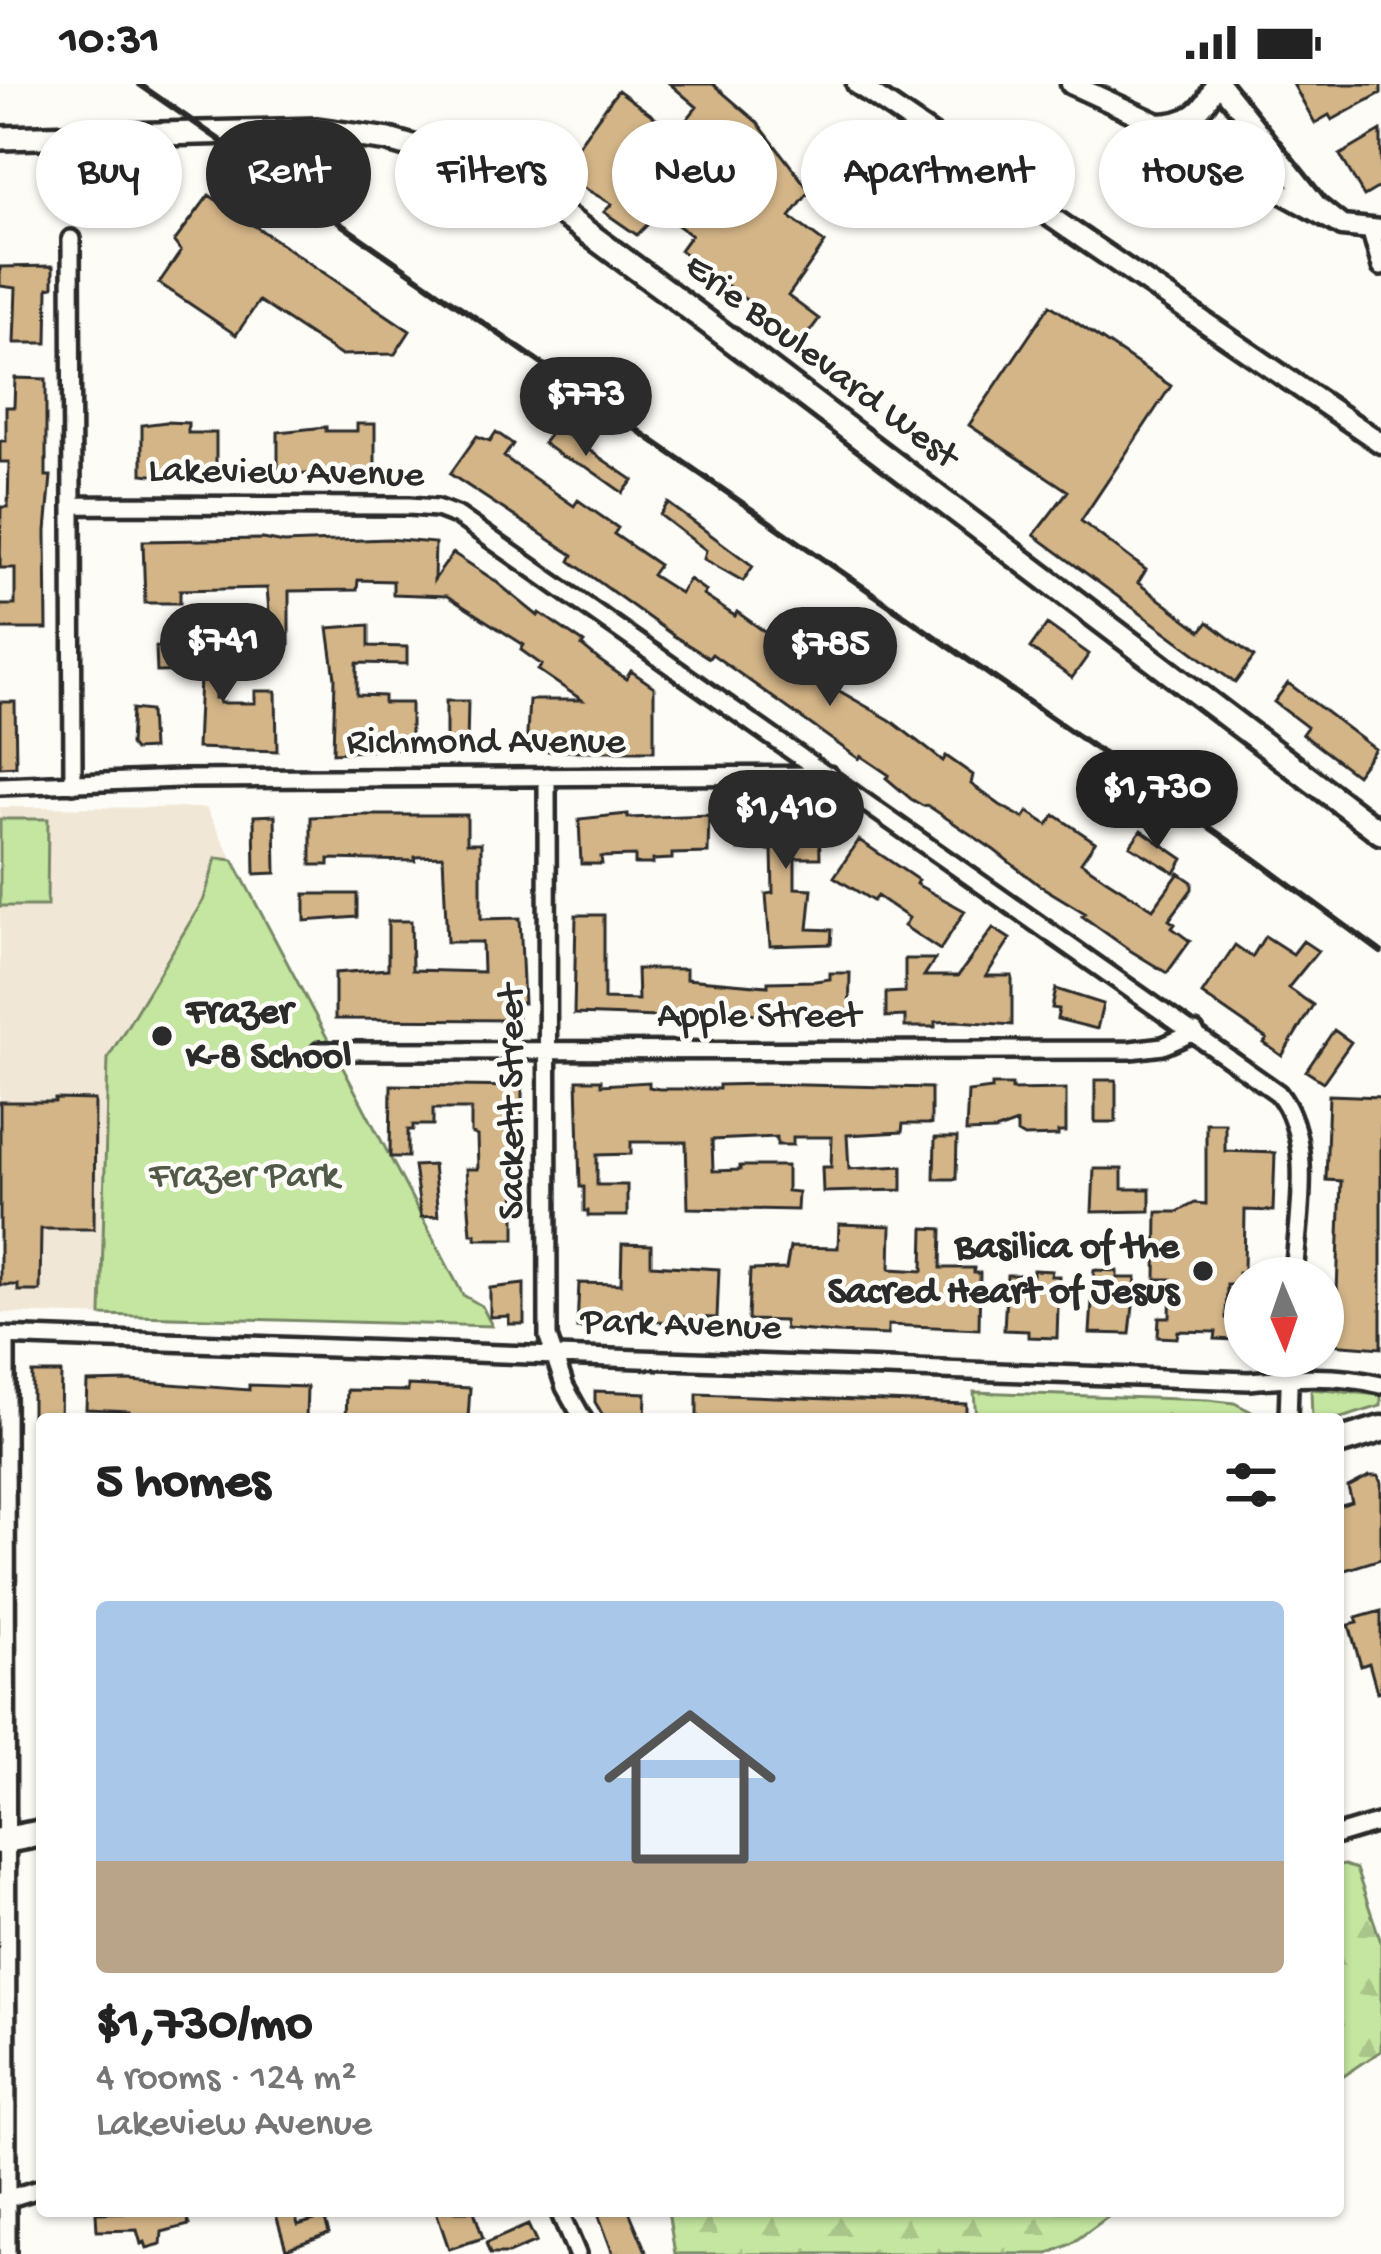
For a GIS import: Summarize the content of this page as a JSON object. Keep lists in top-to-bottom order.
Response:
{
  "streets": {
    "main road": ["Erie Boulevard West"],
    "street": [
      "Lakeview Avenue",
      "Richmond Avenue",
      "Apple Street",
      "Sackett Street",
      "Park Avenue"
    ]
  },
  "crossings": [
    ["Lakeview Avenue", "Richmond Avenue"],
    ["Lakeview Avenue", "Apple Street"],
    ["Richmond Avenue", "Sackett Street"],
    ["Apple Street", "Sackett Street"],
    ["Sackett Street", "Park Avenue"]
  ],
  "parks": ["Frazer Park"],
  "places": ["Frazer K-8 School", "Basilica of the Sacred Heart of Jesus"],
  "north": "bottom",
  "page": {
    "status": "10:31",
    "chip": [
      "Buy",
      "Rent",
      "Filters",
      "New",
      "Apartment",
      "House"
    ],
    "price": [
      "$773",
      "$741",
      "$785",
      "$1,730",
      "$1,410"
    ],
    "heading": "5 homes",
    "list": [
      {
        "name": "$1,730/mo",
        "note": "4 rooms · 124 m² · Lakeview Avenue"
      }
    ]
  }
}
